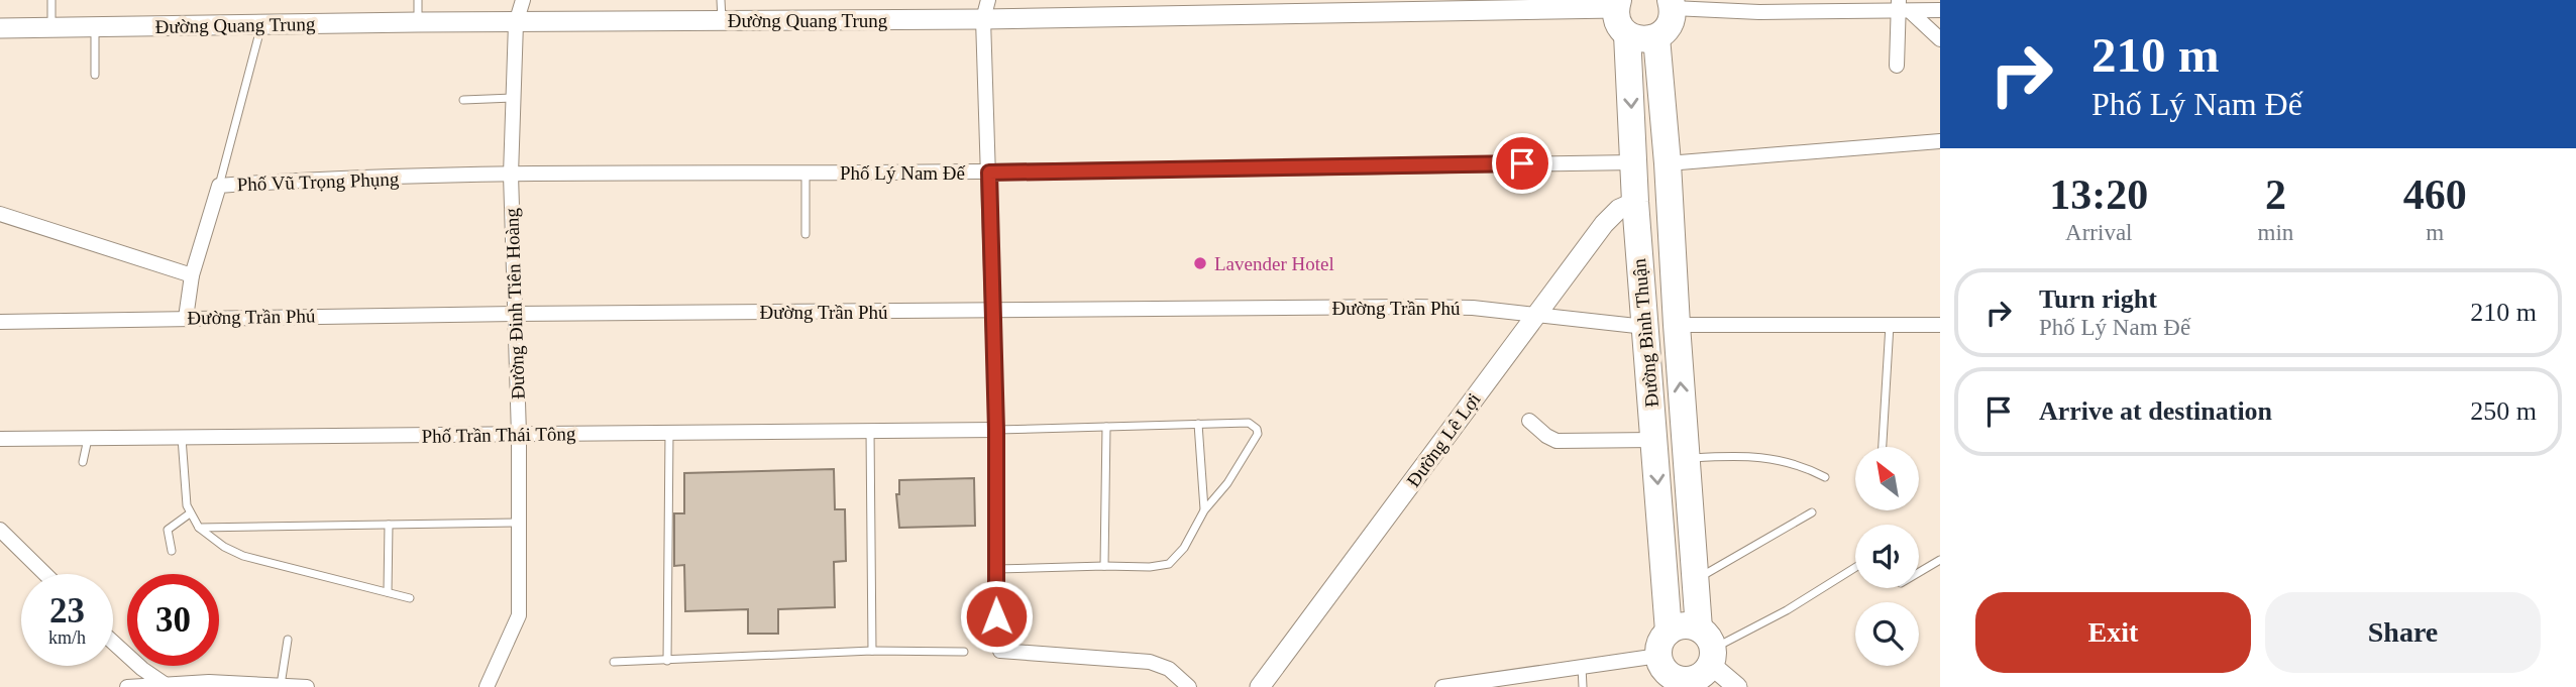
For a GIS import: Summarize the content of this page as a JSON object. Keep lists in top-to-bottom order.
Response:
{
  "streets": {
    "highway": ["Đường Bình Thuận"],
    "main road": ["Đường Quang Trung", "Đường Lê Lợi"],
    "street": [
      "Phố Lý Nam Đế",
      "Phố Vũ Trọng Phụng",
      "Đường Đinh Tiên Hoàng",
      "Đường Trần Phú",
      "Phố Trần Thái Tông"
    ]
  },
  "crossings": [
    ["Đường Quang Trung", "Đường Đinh Tiên Hoàng"],
    ["Đường Quang Trung", "Đường Bình Thuận"],
    ["Phố Lý Nam Đế", "Phố Vũ Trọng Phụng"],
    ["Phố Lý Nam Đế", "Đường Đinh Tiên Hoàng"],
    ["Phố Lý Nam Đế", "Đường Bình Thuận"],
    ["Phố Vũ Trọng Phụng", "Đường Đinh Tiên Hoàng"],
    ["Phố Vũ Trọng Phụng", "Đường Trần Phú"],
    ["Đường Đinh Tiên Hoàng", "Đường Trần Phú"],
    ["Đường Đinh Tiên Hoàng", "Phố Trần Thái Tông"],
    ["Đường Trần Phú", "Đường Bình Thuận"],
    ["Đường Trần Phú", "Đường Lê Lợi"],
    ["Đường Bình Thuận", "Đường Lê Lợi"]
  ],
  "places": ["Lavender Hotel"],
  "north": "top left",
  "page": {
    "turn": ["210 m", "Phố Lý Nam Đế"],
    "eta": [
      "13:20",
      "Arrival",
      "2",
      "min",
      "460",
      "m"
    ],
    "list": [
      {
        "name": "Turn right",
        "note": "Phố Lý Nam Đế",
        "value": "210 m"
      },
      {
        "name": "Arrive at destination",
        "value": "250 m"
      }
    ],
    "speed": "23 km/h",
    "limit": "30",
    "buttons": ["Exit", "Share"]
  }
}
